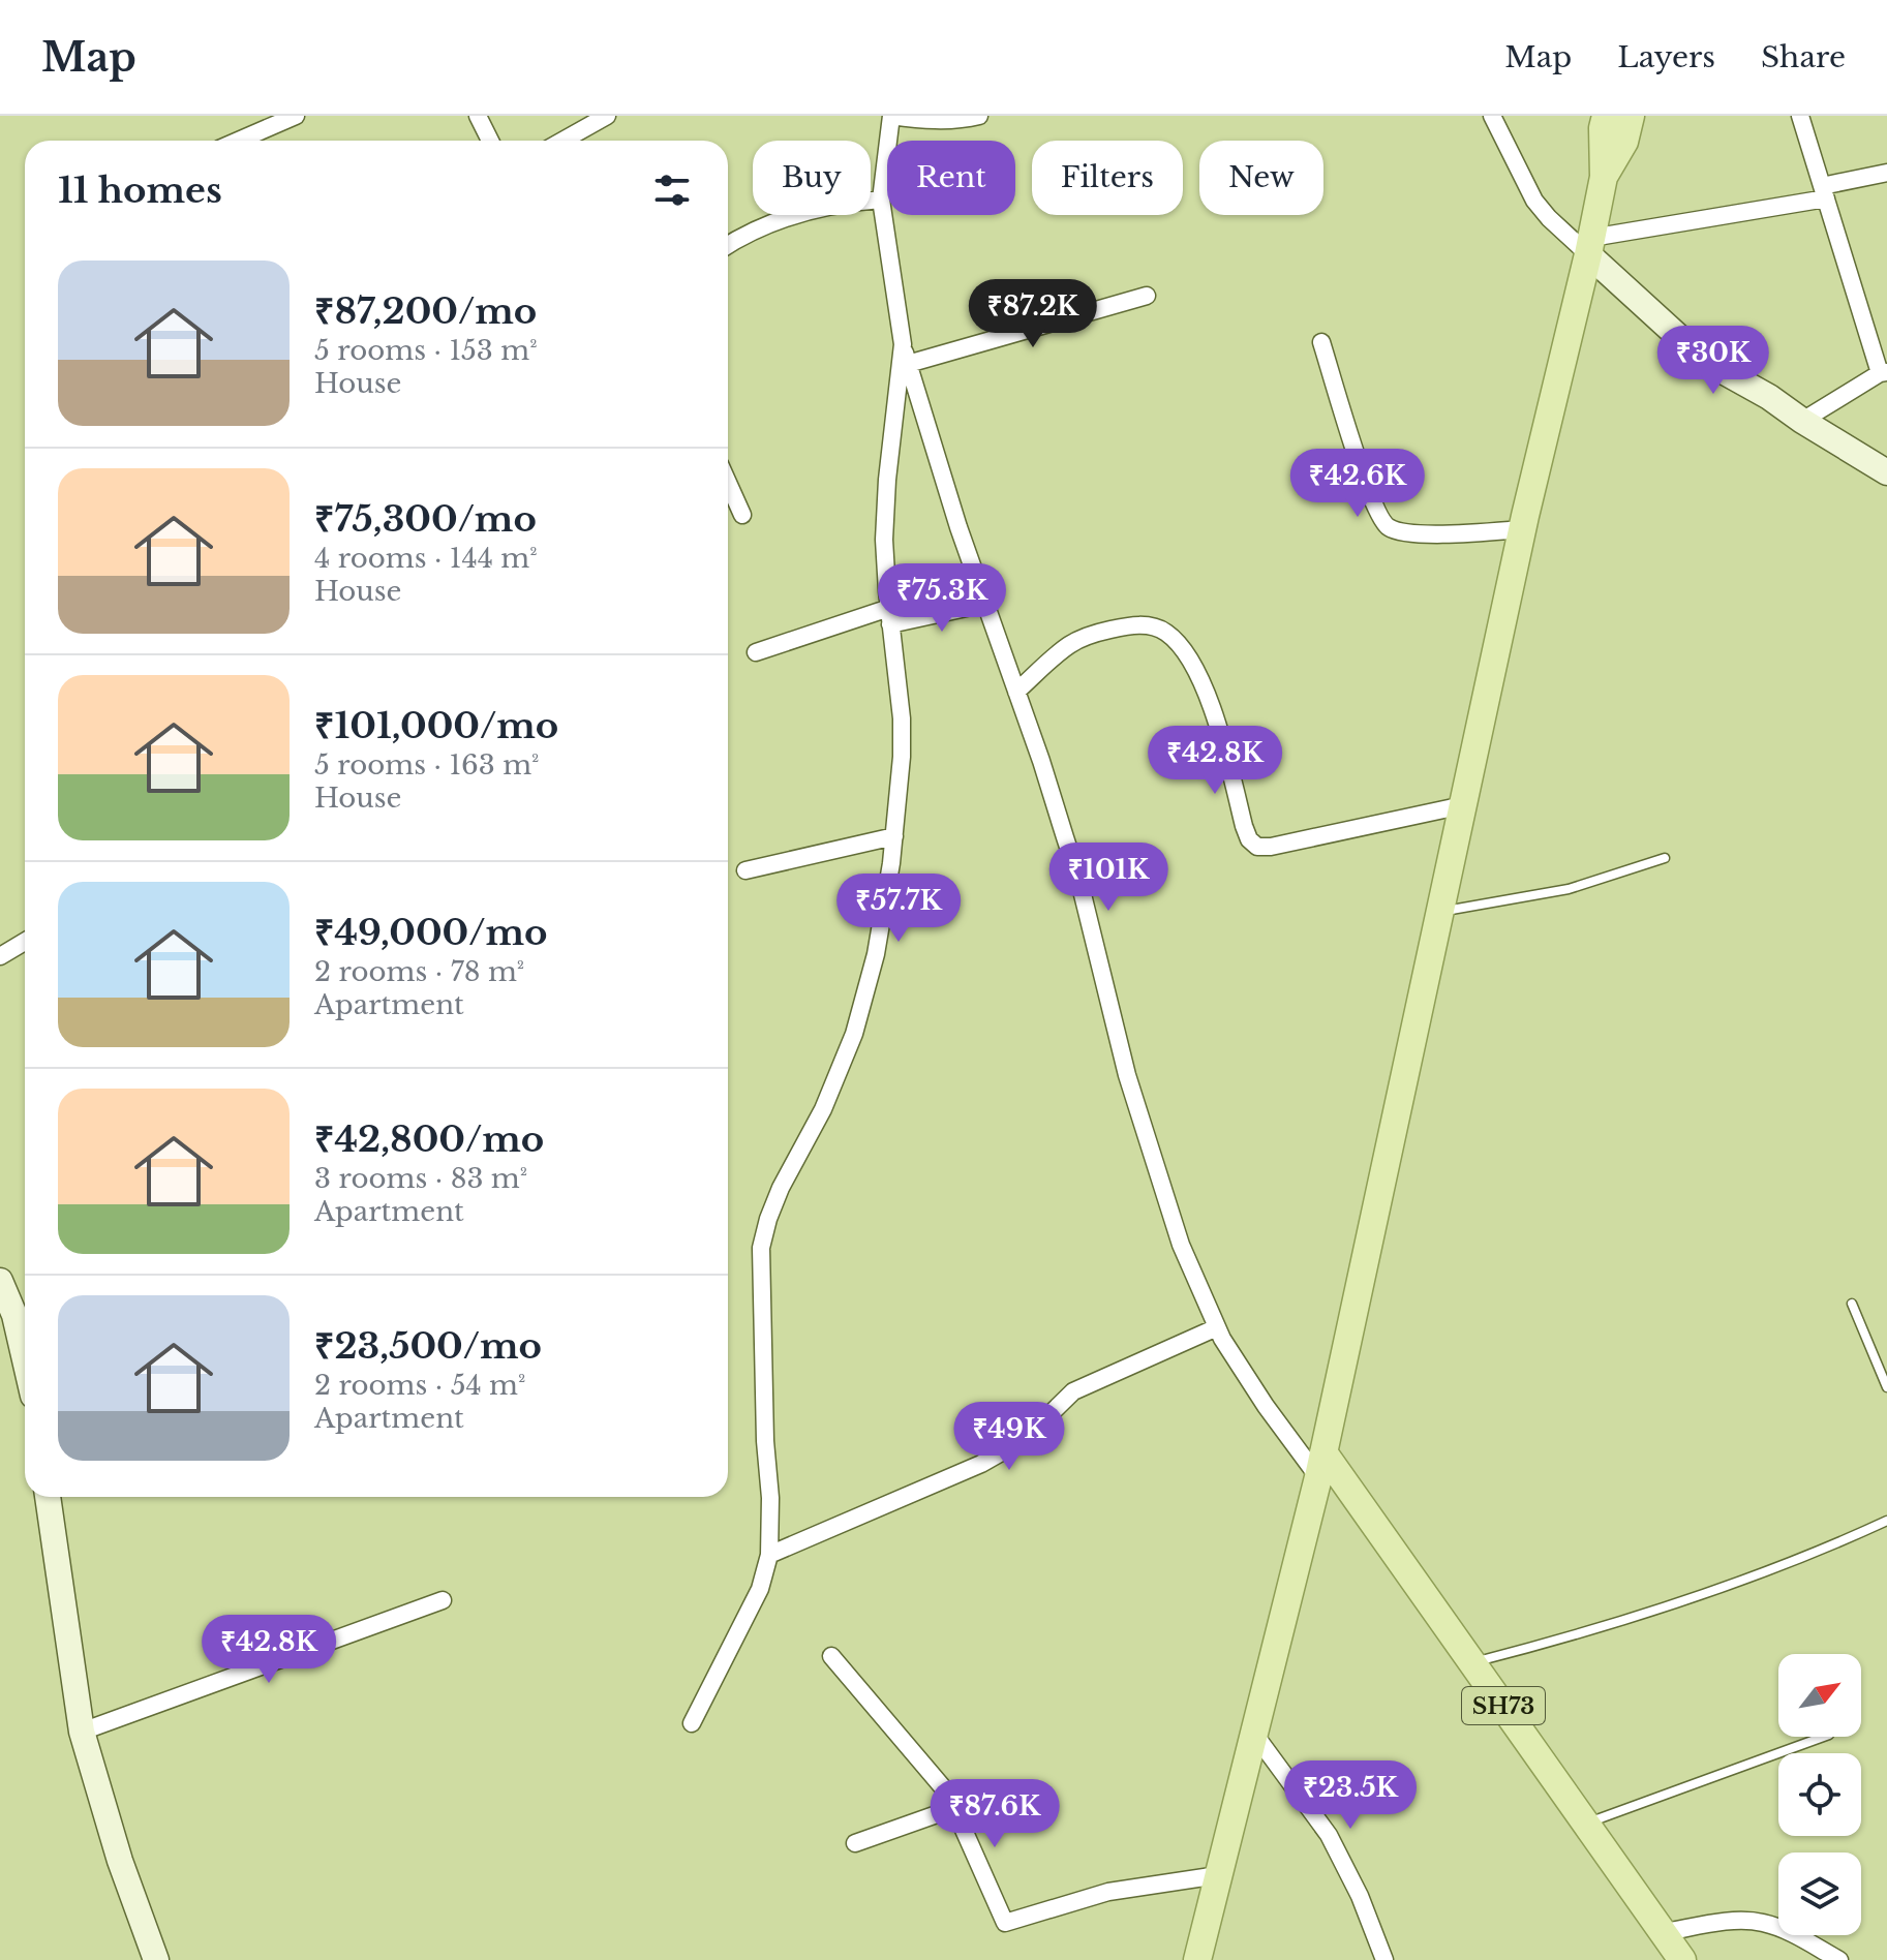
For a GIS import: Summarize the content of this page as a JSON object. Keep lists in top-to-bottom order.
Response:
{
  "streets": {
    "main road": ["SH73"]
  },
  "north": "top right",
  "page": {
    "header": "Map",
    "nav": ["Map", "Layers", "Share"],
    "chip": [
      "Buy",
      "Rent",
      "Filters",
      "New"
    ],
    "heading": "11 homes",
    "list": [
      {
        "name": "₹87,200/mo",
        "note": "5 rooms · 153 m² · House"
      },
      {
        "name": "₹75,300/mo",
        "note": "4 rooms · 144 m² · House"
      },
      {
        "name": "₹101,000/mo",
        "note": "5 rooms · 163 m² · House"
      },
      {
        "name": "₹49,000/mo",
        "note": "2 rooms · 78 m² · Apartment"
      },
      {
        "name": "₹42,800/mo",
        "note": "3 rooms · 83 m² · Apartment"
      },
      {
        "name": "₹23,500/mo",
        "note": "2 rooms · 54 m² · Apartment"
      }
    ],
    "price": [
      "₹87.2K",
      "₹30K",
      "₹42.6K",
      "₹75.3K",
      "₹42.8K",
      "₹101K",
      "₹57.7K",
      "₹49K",
      "₹42.8K",
      "₹23.5K",
      "₹87.6K"
    ]
  }
}
